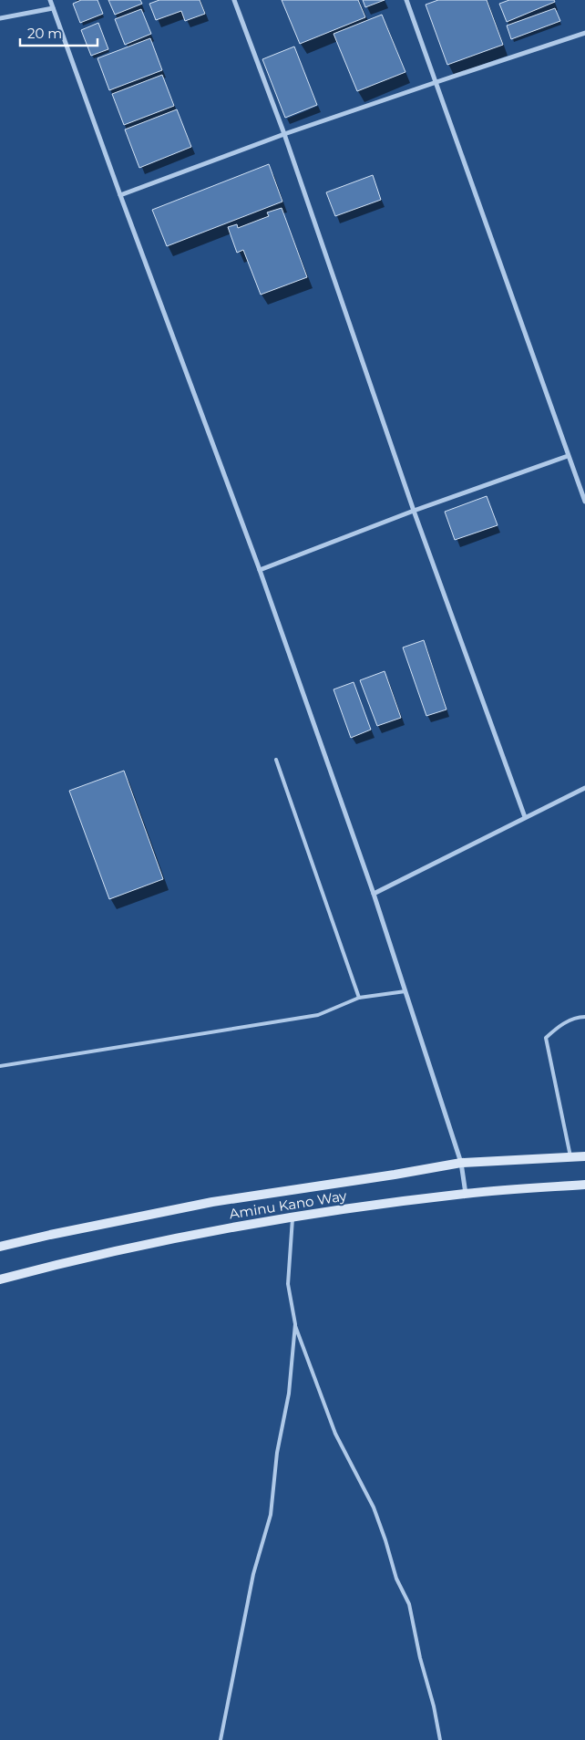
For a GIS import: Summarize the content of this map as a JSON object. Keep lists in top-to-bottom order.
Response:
{
  "streets": {
    "main road": ["Aminu Kano Way"]
  },
  "scale_bar": "20 m"
}
